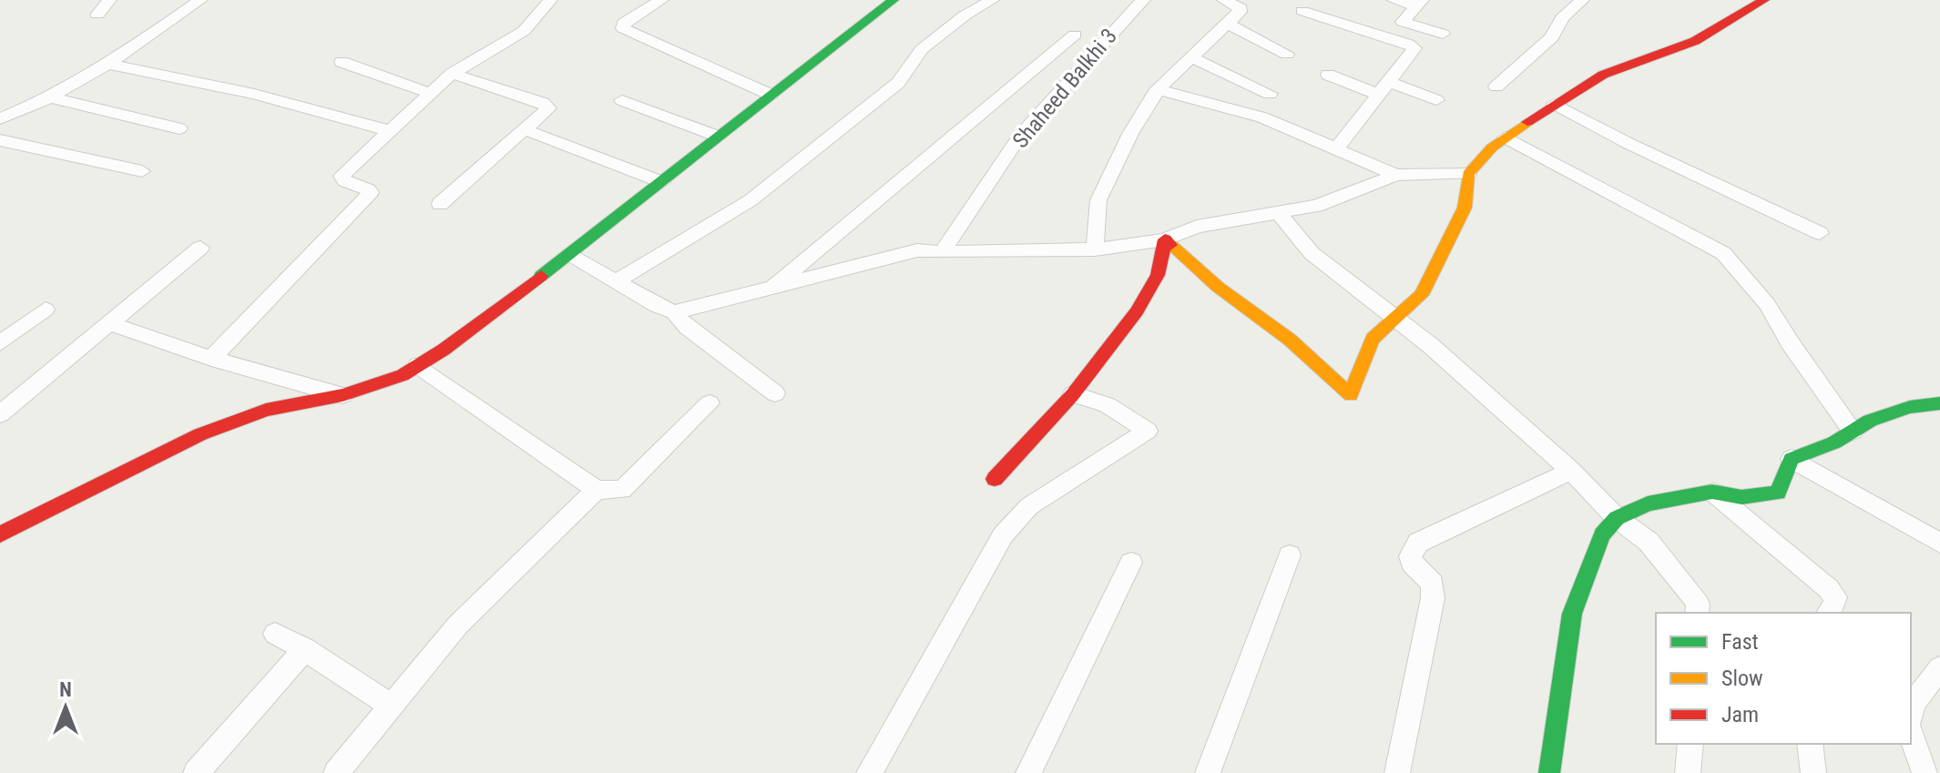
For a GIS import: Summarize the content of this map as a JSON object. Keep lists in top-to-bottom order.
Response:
{
  "streets": {
    "street": ["Shaheed Balkhi 3"]
  },
  "legend": ["Fast", "Slow", "Jam"],
  "north": "top"
}
